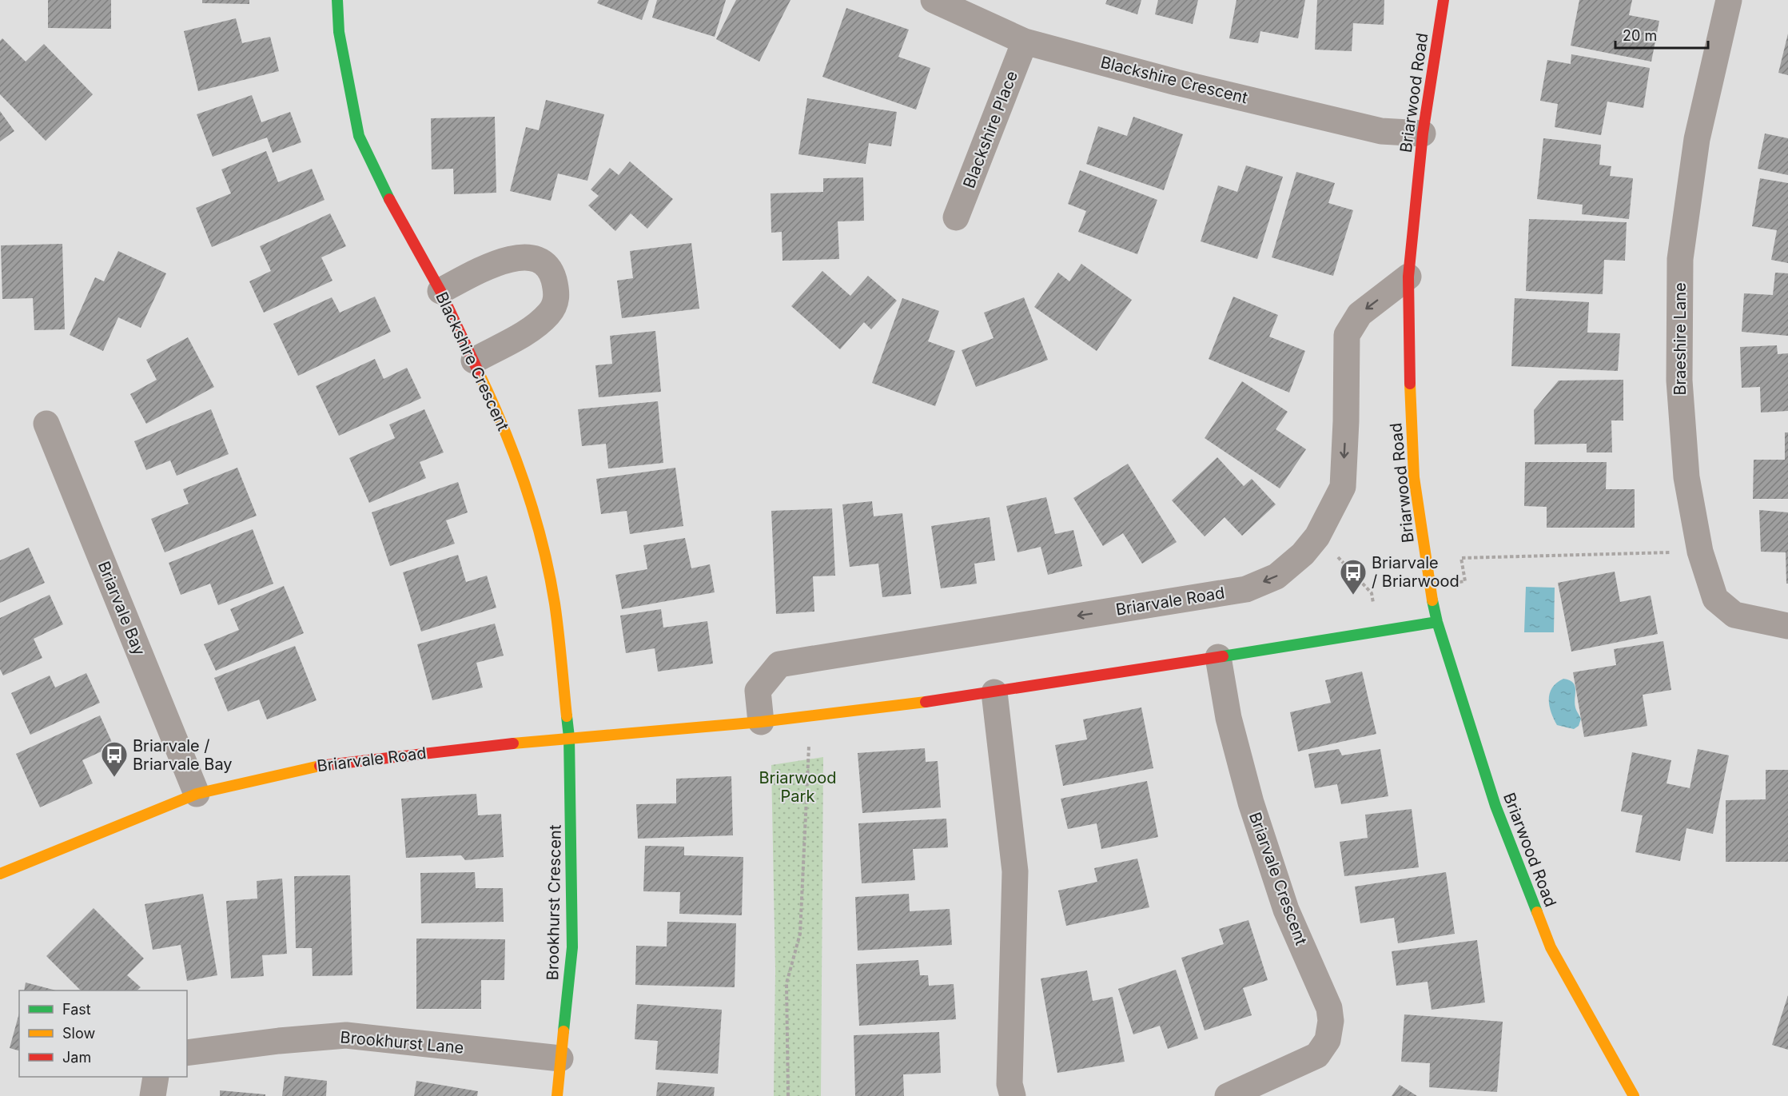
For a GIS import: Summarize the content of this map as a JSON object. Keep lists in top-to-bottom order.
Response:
{
  "streets": {
    "street": [
      "Blackshire Crescent",
      "Briarwood Road",
      "Blackshire Place",
      "Braeshire Lane",
      "Briarvale Road",
      "Briarvale Bay",
      "Briarvale Crescent",
      "Brookhurst Crescent",
      "Brookhurst Lane"
    ]
  },
  "crossings": [
    ["Blackshire Crescent", "Briarwood Road"],
    ["Blackshire Crescent", "Blackshire Place"],
    ["Blackshire Crescent", "Briarvale Road"],
    ["Blackshire Crescent", "Brookhurst Crescent"],
    ["Briarwood Road", "Briarvale Road"],
    ["Briarvale Road", "Briarvale Bay"],
    ["Briarvale Road", "Briarvale Crescent"],
    ["Briarvale Road", "Brookhurst Crescent"],
    ["Brookhurst Crescent", "Brookhurst Lane"]
  ],
  "parks": ["Briarwood Park"],
  "places": {
    "bus stop": ["Briarvale / Briarwood", "Briarvale / Briarvale Bay"]
  },
  "legend": ["Fast", "Slow", "Jam"],
  "scale_bar": "20 m"
}
